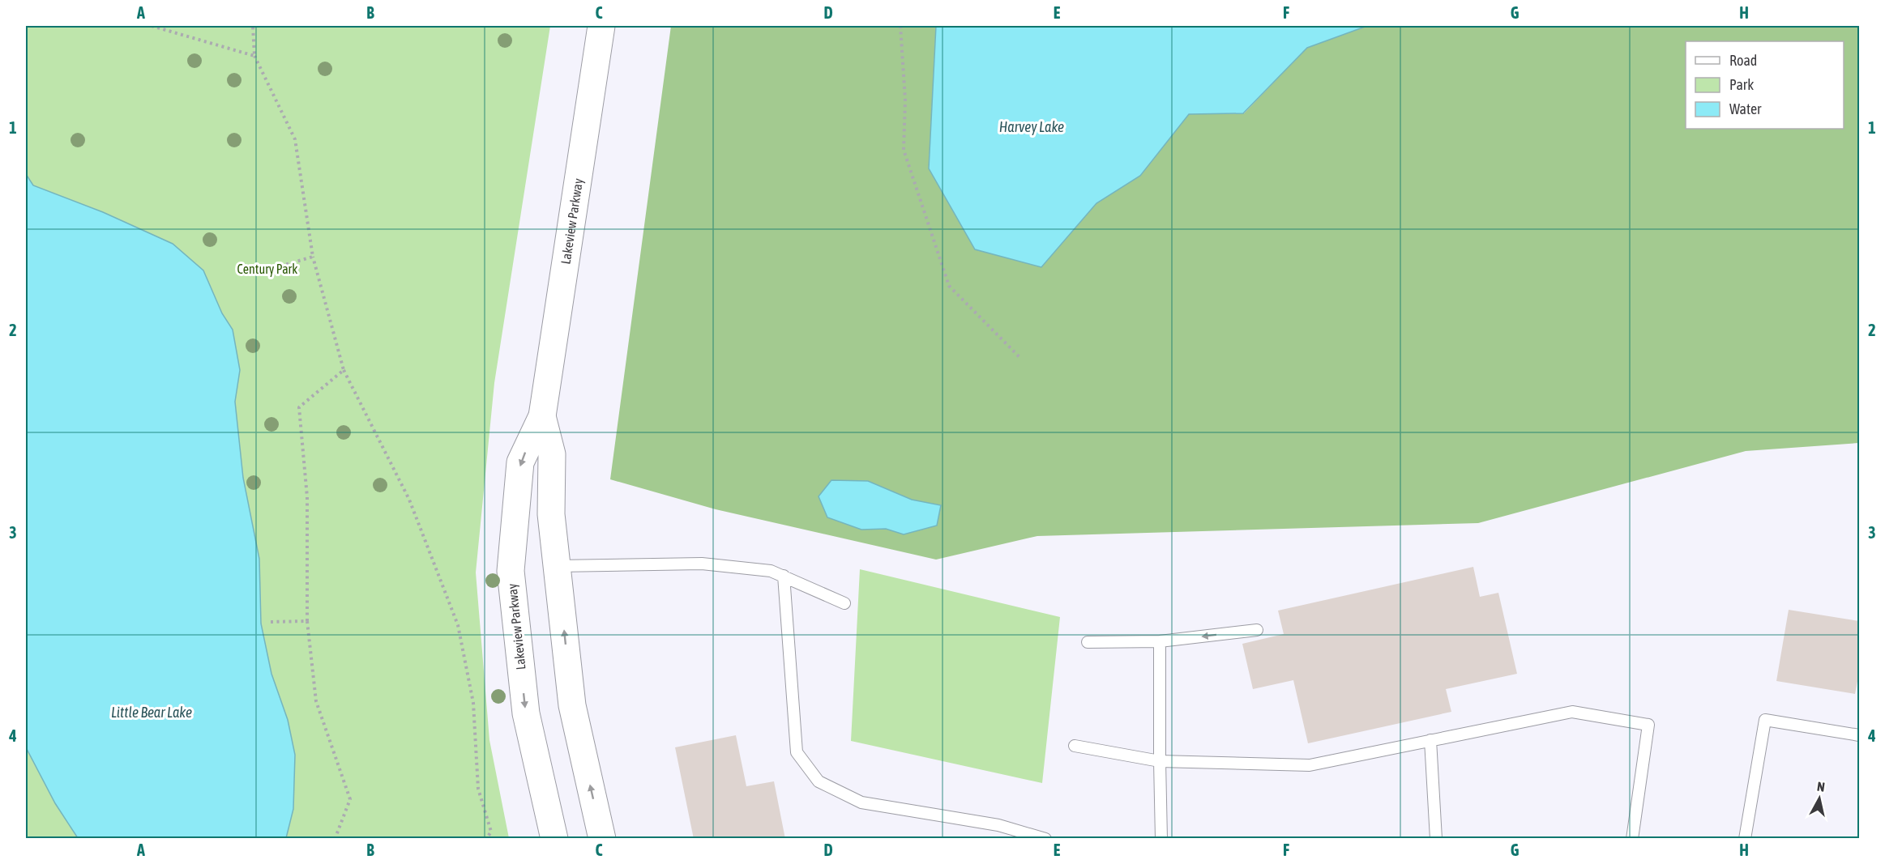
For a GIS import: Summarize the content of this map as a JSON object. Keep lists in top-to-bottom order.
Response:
{
  "streets": {
    "street": ["Lakeview Parkway"]
  },
  "water": ["Harvey Lake", "Little Bear Lake"],
  "parks": ["Century Park"],
  "legend": ["Road", "Park", "Water"],
  "north": "top",
  "grid": {
    "columns": [
      "A",
      "B",
      "C",
      "D",
      "E",
      "F",
      "G",
      "H"
    ],
    "rows": [
      "1",
      "2",
      "3",
      "4"
    ]
  }
}
